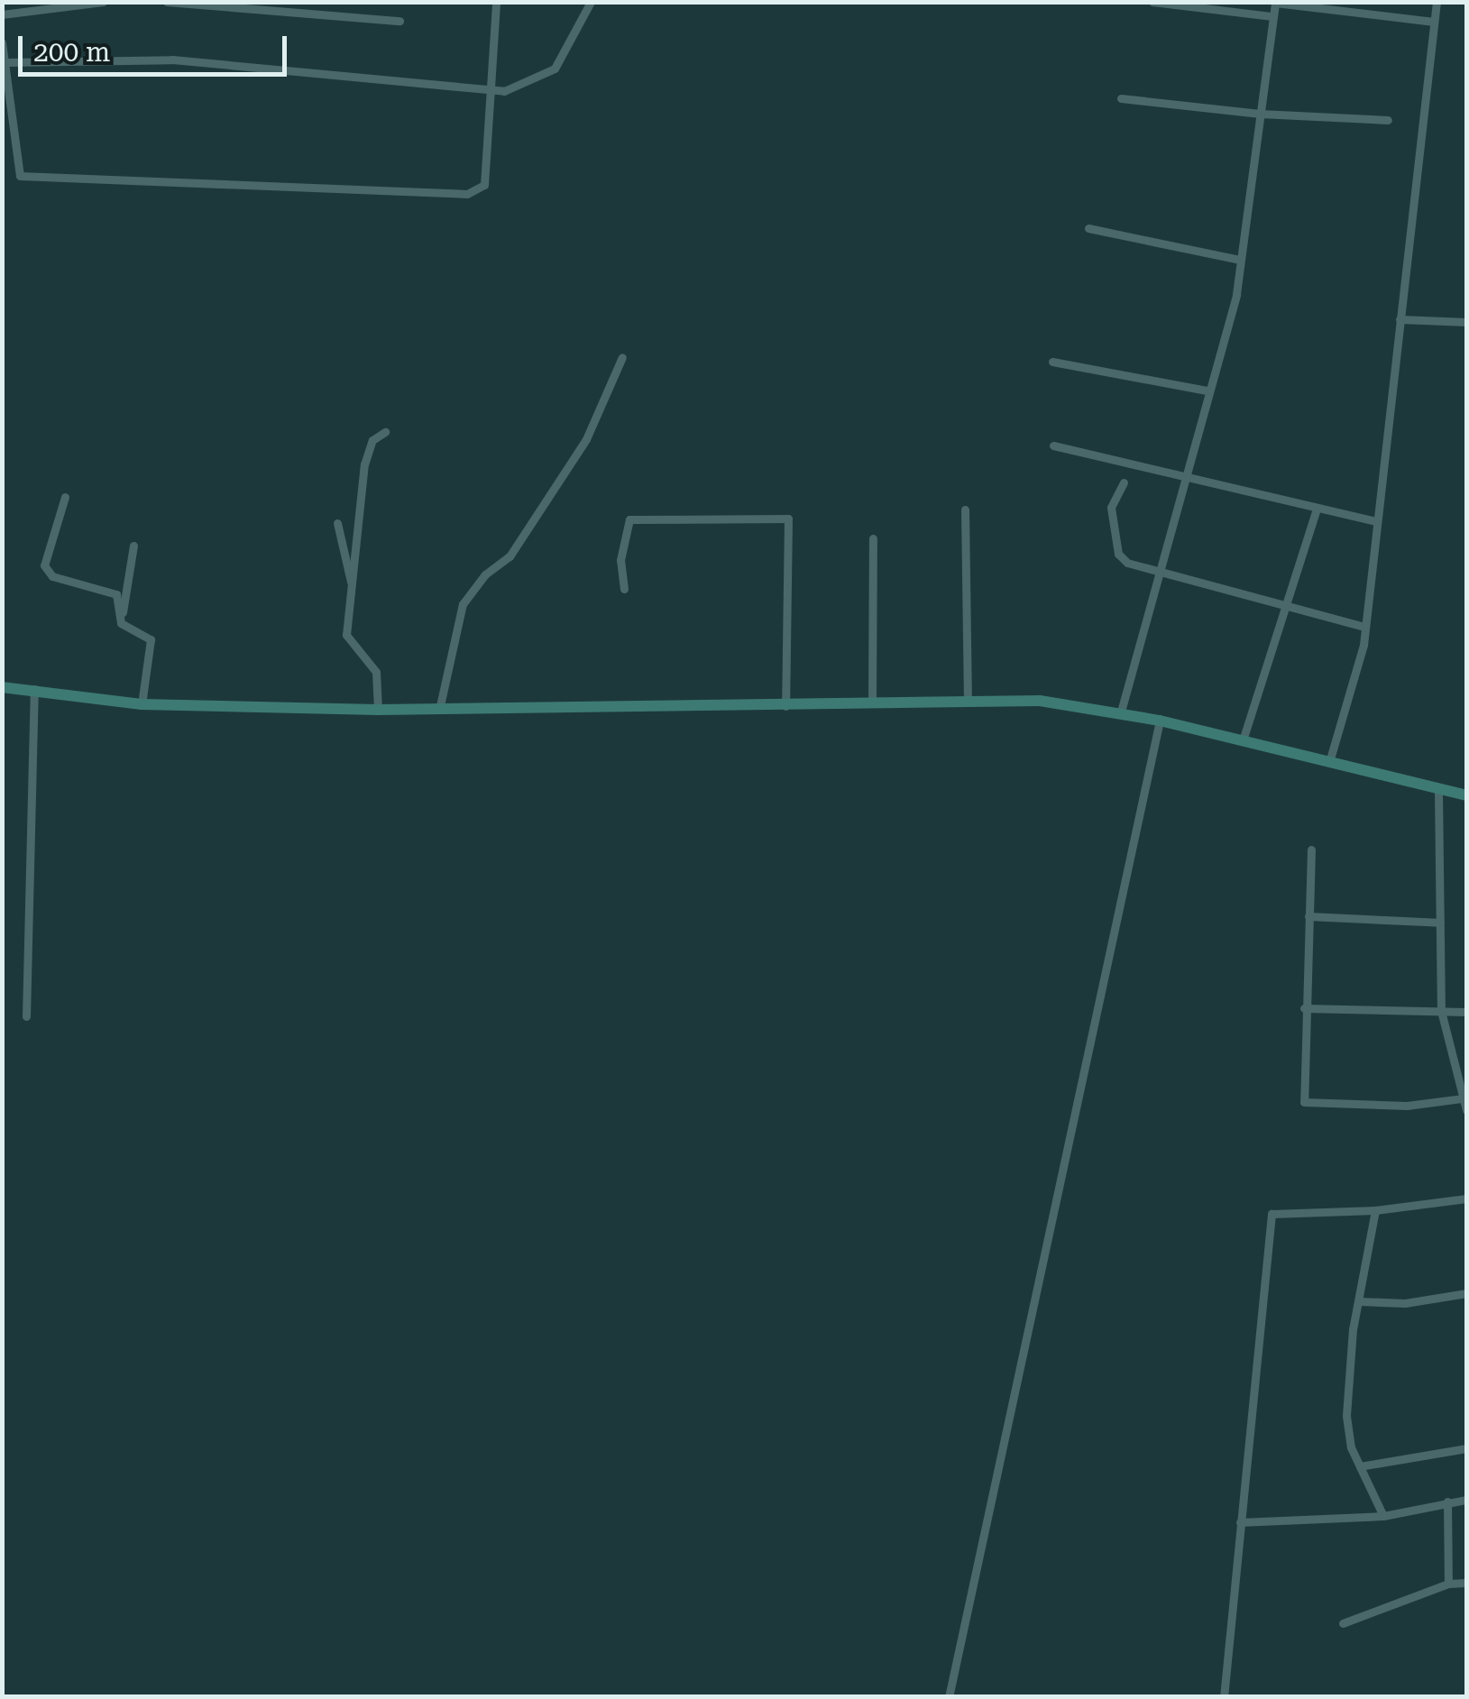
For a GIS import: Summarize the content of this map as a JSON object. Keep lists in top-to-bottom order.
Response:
{
  "scale_bar": "200 m"
}
